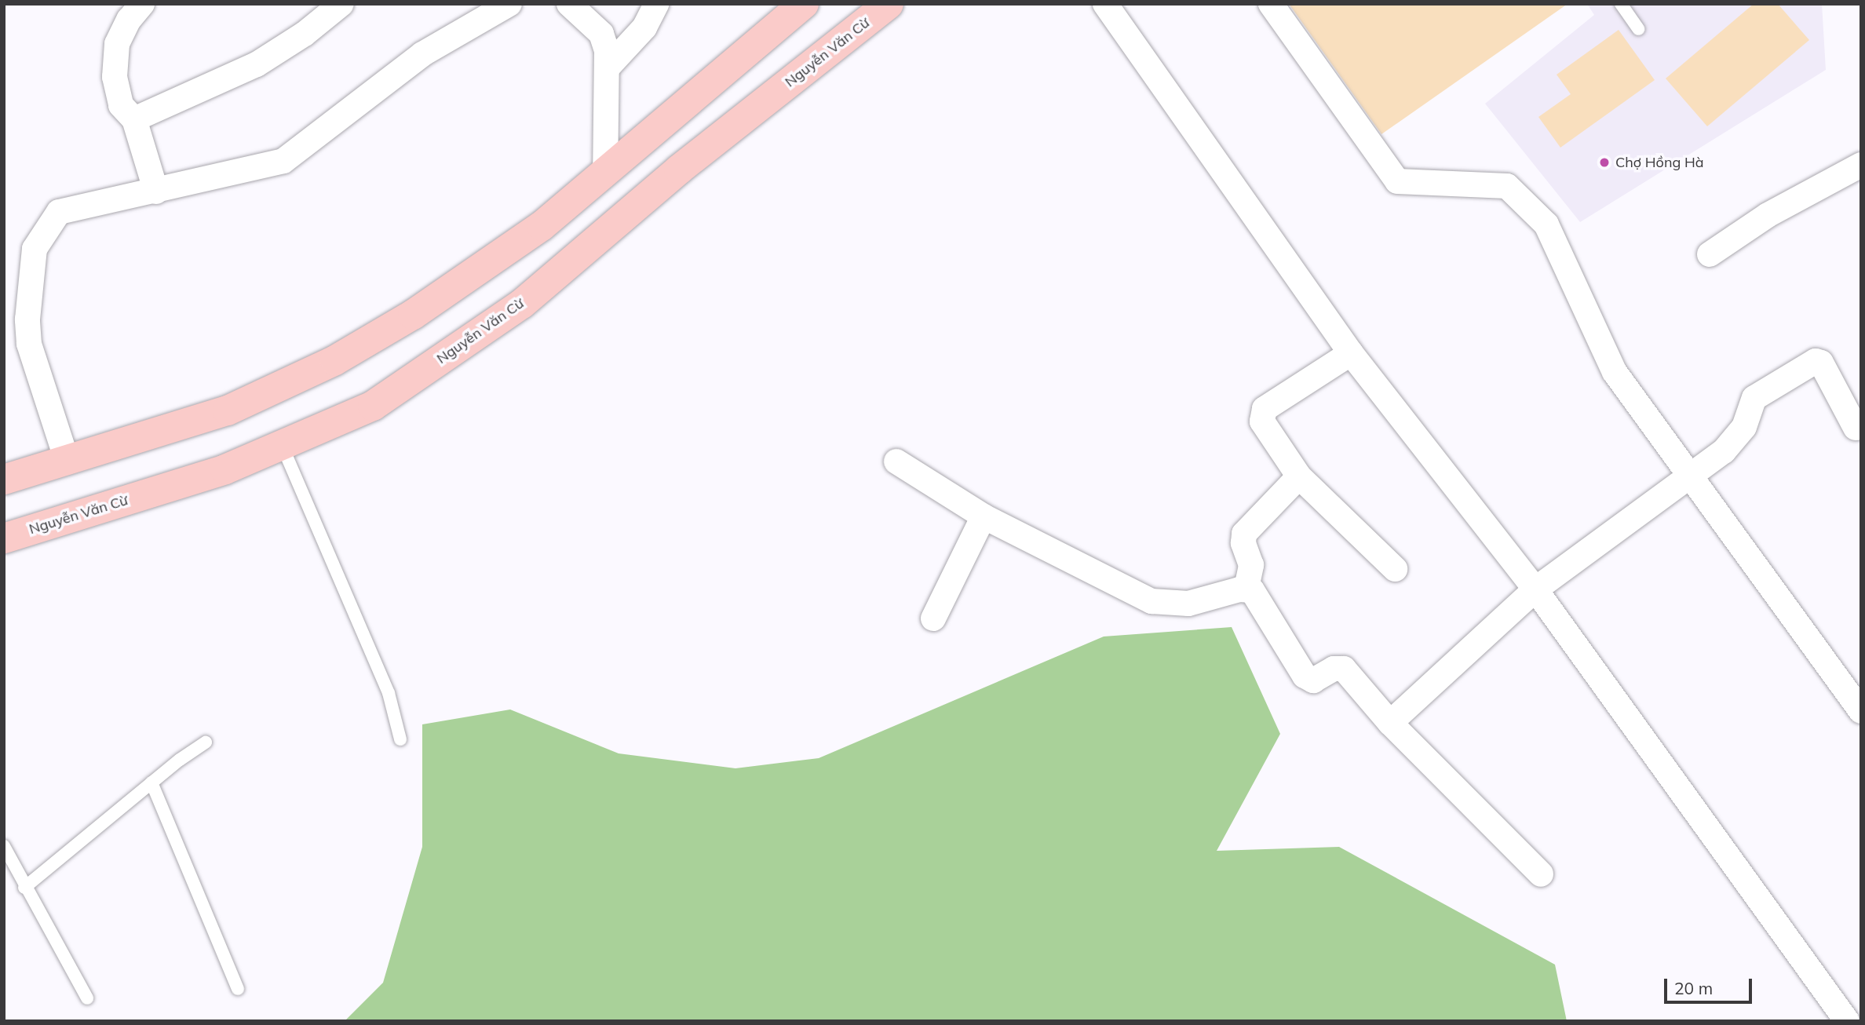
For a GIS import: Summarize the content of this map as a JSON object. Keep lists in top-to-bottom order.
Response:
{
  "streets": {
    "main road": ["Nguyễn Văn Cừ"]
  },
  "places": ["Chợ Hồng Hà"],
  "scale_bar": "20 m"
}
